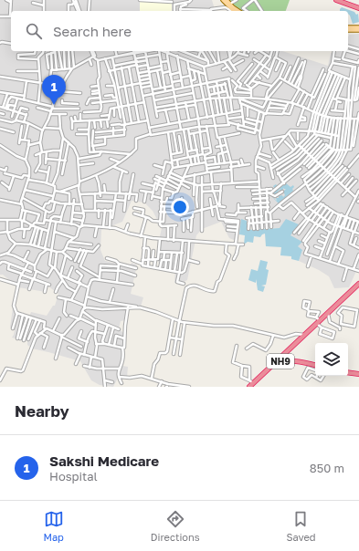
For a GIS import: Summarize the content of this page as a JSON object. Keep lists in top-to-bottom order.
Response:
{
  "streets": {
    "highway": ["NH9"]
  },
  "page": {
    "search": "Search here",
    "pins": "1",
    "heading": "Nearby",
    "list": [
      {
        "mark": "1",
        "name": "Sakshi Medicare",
        "note": "Hospital",
        "value": "850 m"
      }
    ],
    "nav": ["Map", "Directions", "Saved"]
  }
}
